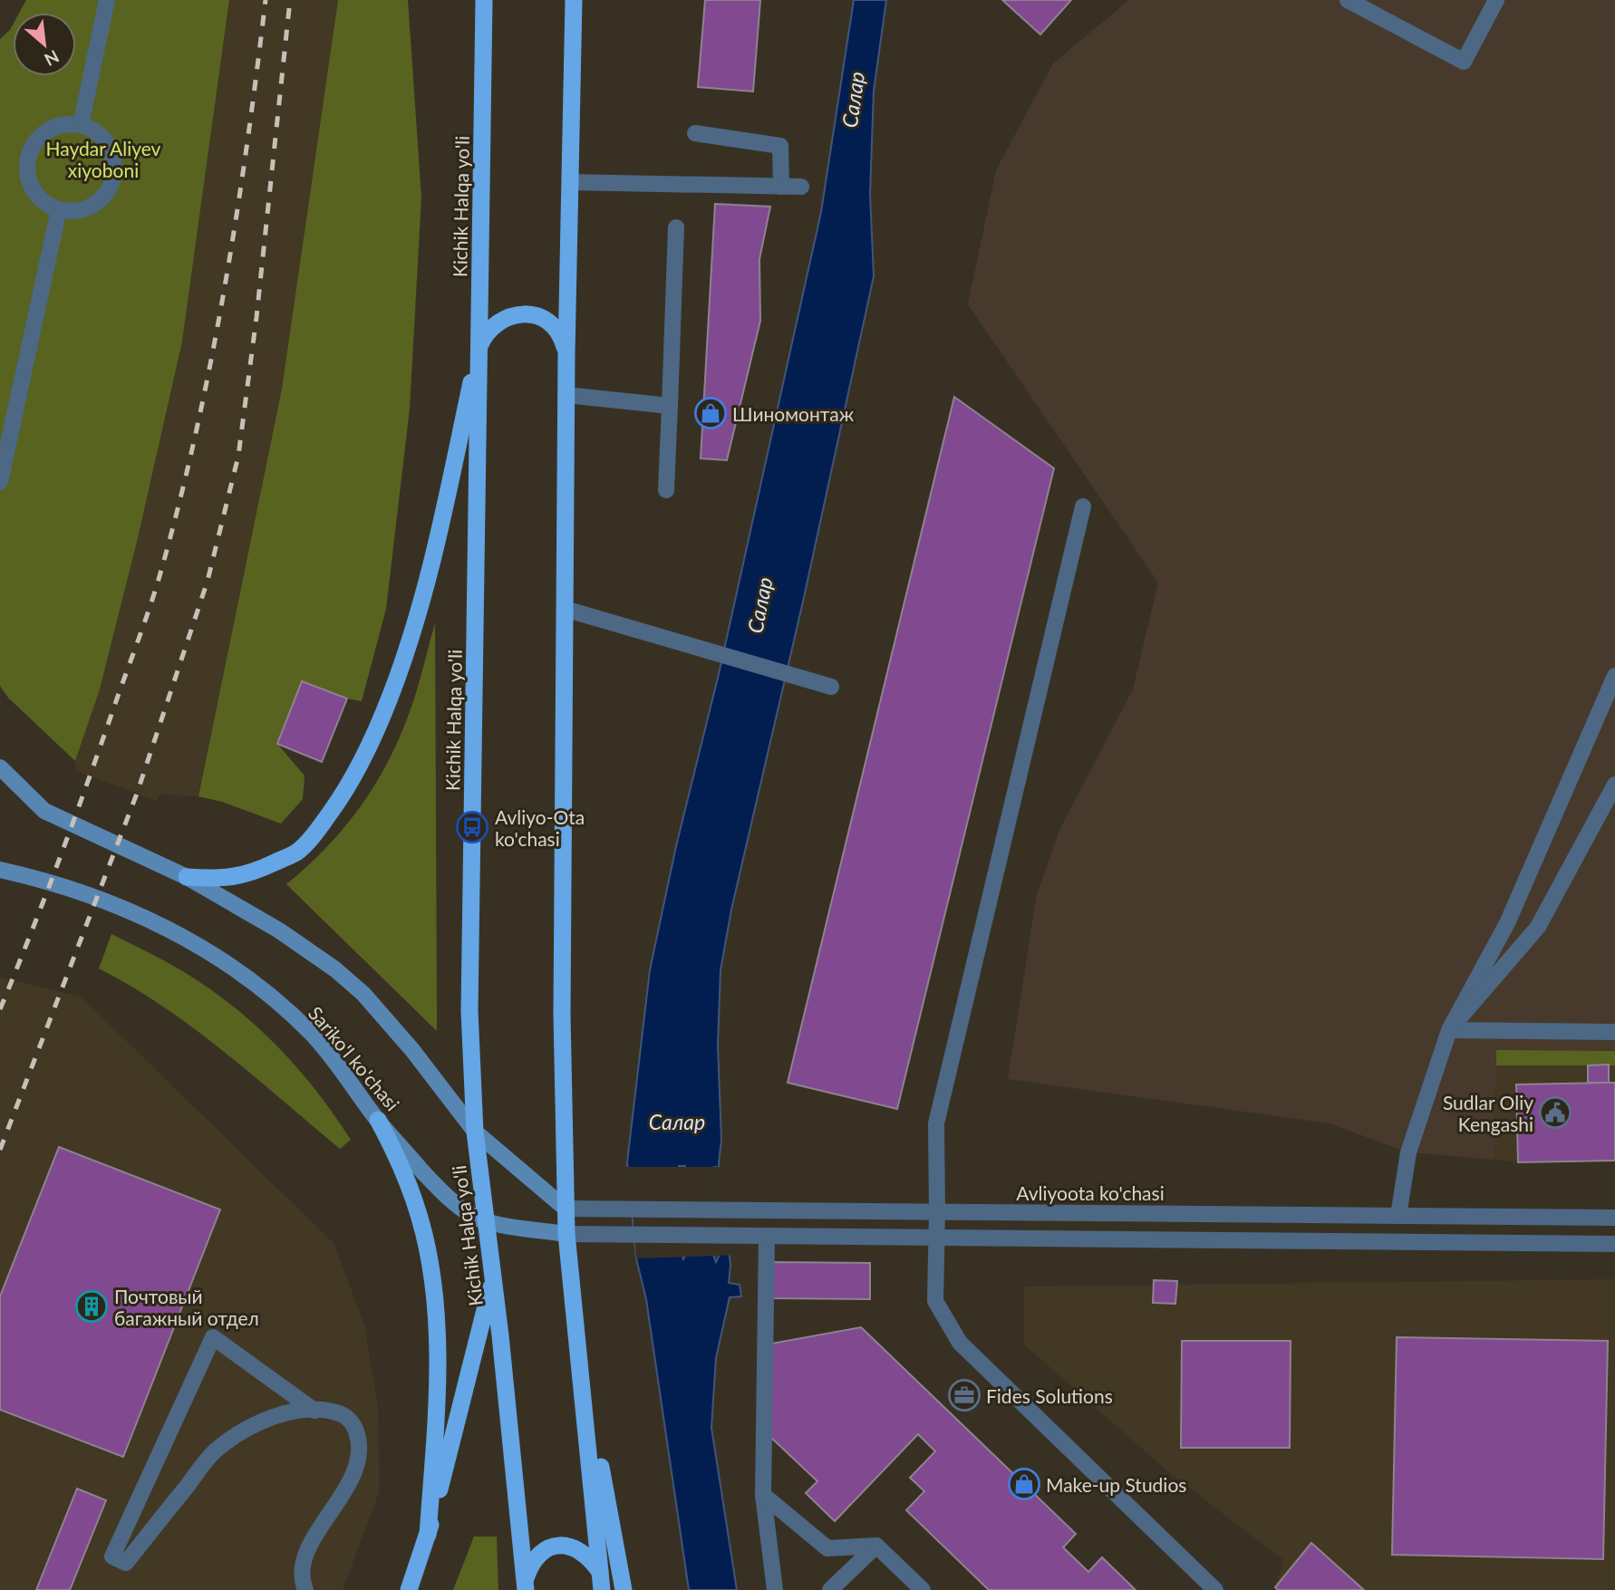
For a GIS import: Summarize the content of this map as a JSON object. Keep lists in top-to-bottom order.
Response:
{
  "streets": {
    "highway": ["Kichik Halqa yo'li"],
    "main road": ["Sariko'l ko'chasi"],
    "street": ["Avliyoota ko'chasi"]
  },
  "crossings": [
    ["Kichik Halqa yo'li", "Sariko'l ko'chasi"]
  ],
  "water": ["Салар"],
  "parks": ["Haydar Aliyev xiyoboni"],
  "places": {
    "shop": ["Шиномонтаж", "Make-up Studios"],
    "bus stop": ["Avliyo-Ota ko'chasi"],
    "public building": ["Sudlar Oliy Kengashi"],
    "building": ["Почтовый багажный отдел"],
    "office": ["Fides Solutions"]
  },
  "north": "bottom right"
}
